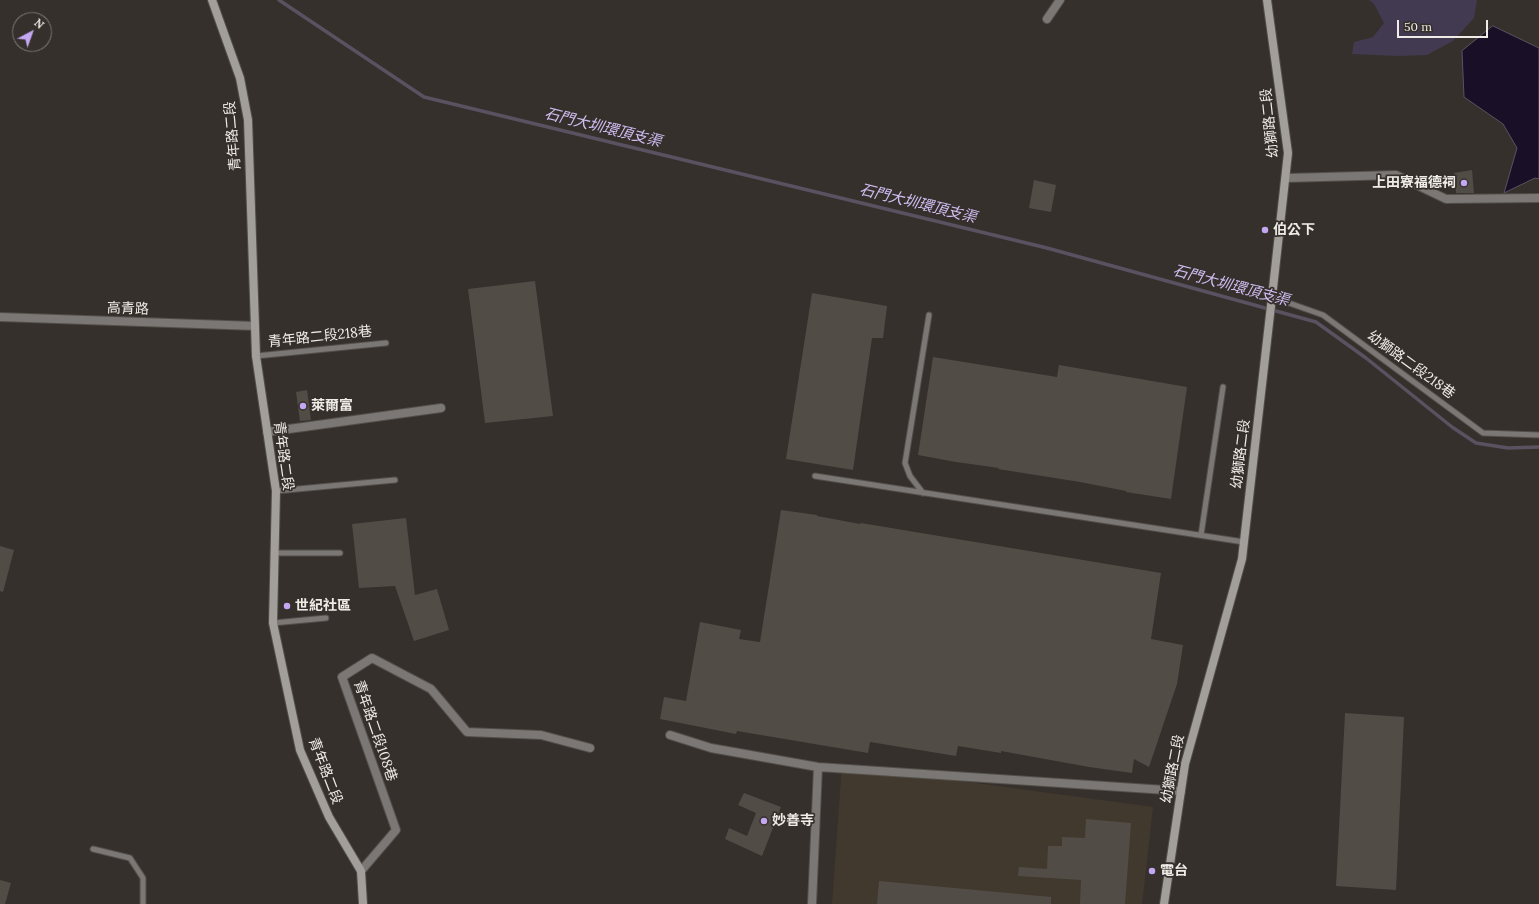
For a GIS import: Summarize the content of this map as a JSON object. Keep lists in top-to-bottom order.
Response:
{
  "streets": {
    "street": [
      "幼獅路二段",
      "青年路二段",
      "高青路",
      "青年路二段108巷"
    ],
    "lane": ["青年路二段218巷", "幼獅路二段218巷"]
  },
  "crossings": [
    ["幼獅路二段", "幼獅路二段218巷"],
    ["青年路二段", "高青路"],
    ["青年路二段", "青年路二段218巷"],
    ["青年路二段", "青年路二段108巷"]
  ],
  "water": ["石門大圳環頂支渠"],
  "places": [
    "上田寮福德祠",
    "伯公下",
    "萊爾富",
    "世紀社區",
    "妙善寺",
    "電台"
  ],
  "scale_bar": "50 m",
  "north": "top right"
}
